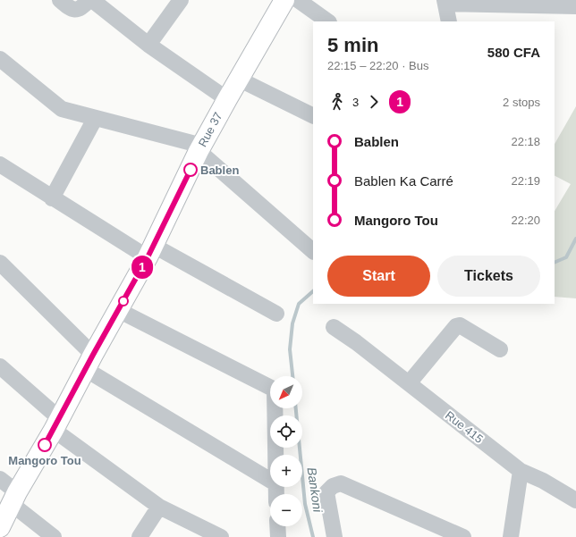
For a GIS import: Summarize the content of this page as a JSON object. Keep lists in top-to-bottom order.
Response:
{
  "streets": {
    "main road": ["Rue 37"],
    "street": ["Rue 415"]
  },
  "water": ["Bankoni"],
  "places": ["Bablen", "Mangoro Tou"],
  "lines": ["bus line 1"],
  "north": "bottom left",
  "page": {
    "on_map": "1",
    "heading": ["5 min", "22:15 – 22:20 · Bus", "580 CFA"],
    "legs": ["3", "1", "2 stops"],
    "list": [
      {
        "name": "Bablen",
        "value": "22:18"
      },
      {
        "name": "Bablen Ka Carré",
        "value": "22:19"
      },
      {
        "name": "Mangoro Tou",
        "value": "22:20"
      }
    ],
    "buttons": ["Start", "Tickets"],
    "map_buttons": ["+", "−"]
  }
}
